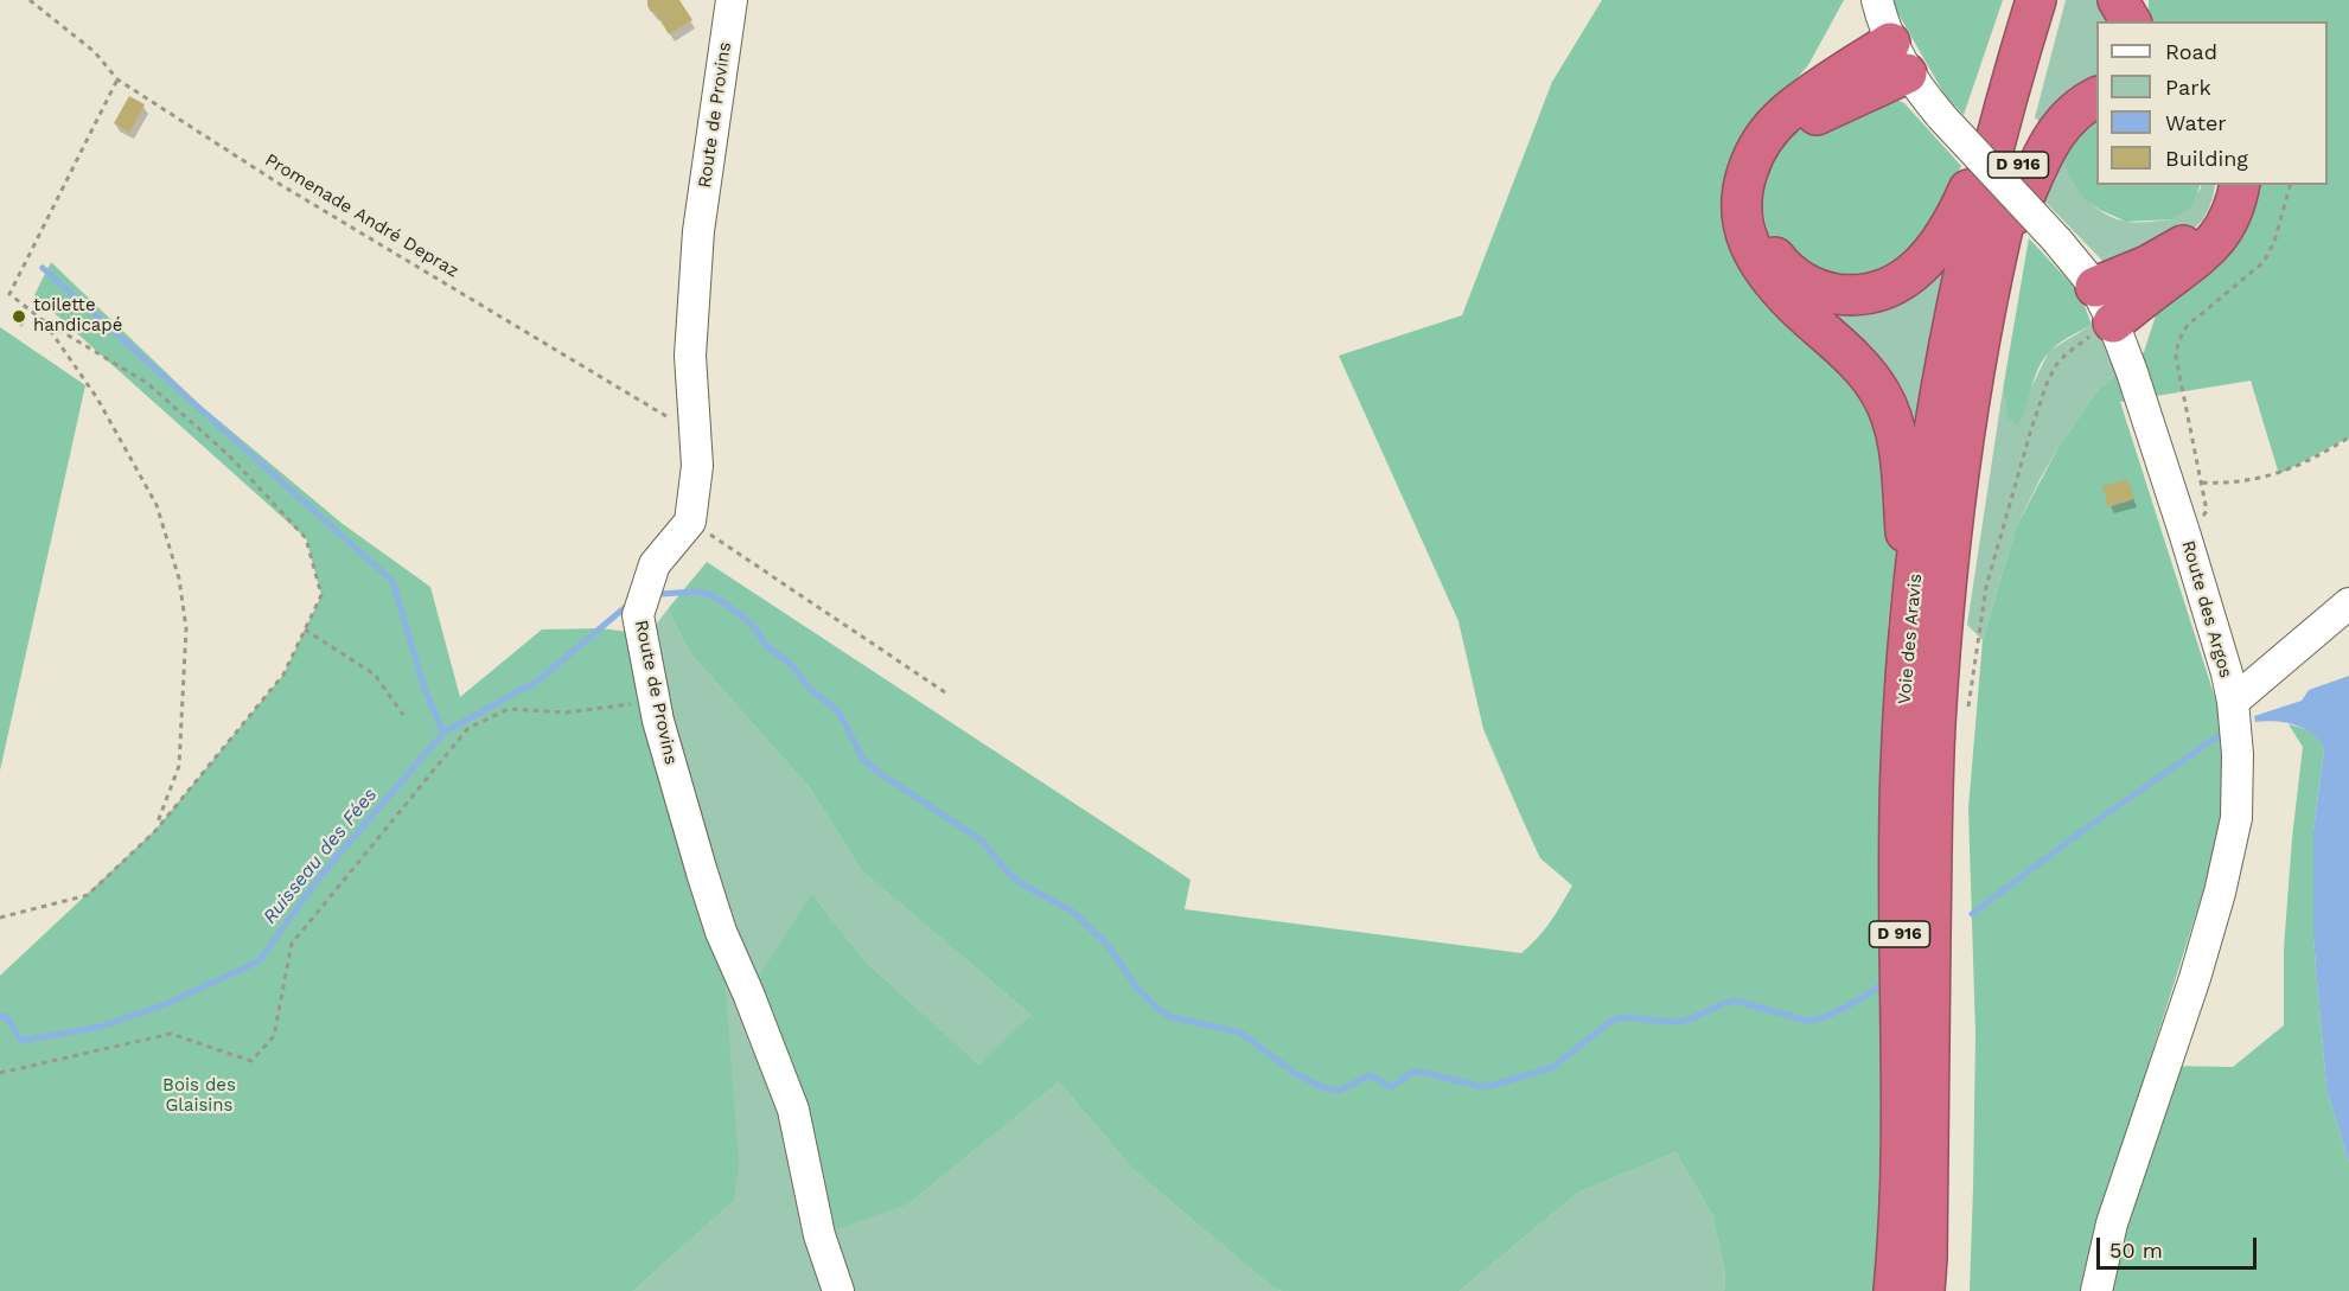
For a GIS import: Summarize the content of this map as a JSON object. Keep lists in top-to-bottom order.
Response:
{
  "streets": {
    "highway": ["D 916", "Voie des Aravis"],
    "street": ["Route de Provins", "Route des Argos"],
    "path": ["Promenade André Depraz"]
  },
  "crossings": [
    ["Route de Provins", "Promenade André Depraz"]
  ],
  "water": ["Ruisseau des Fées"],
  "parks": ["Bois des Glaisins"],
  "places": ["toilette handicapé"],
  "legend": [
    "Road",
    "Park",
    "Water",
    "Building"
  ],
  "scale_bar": "50 m"
}
